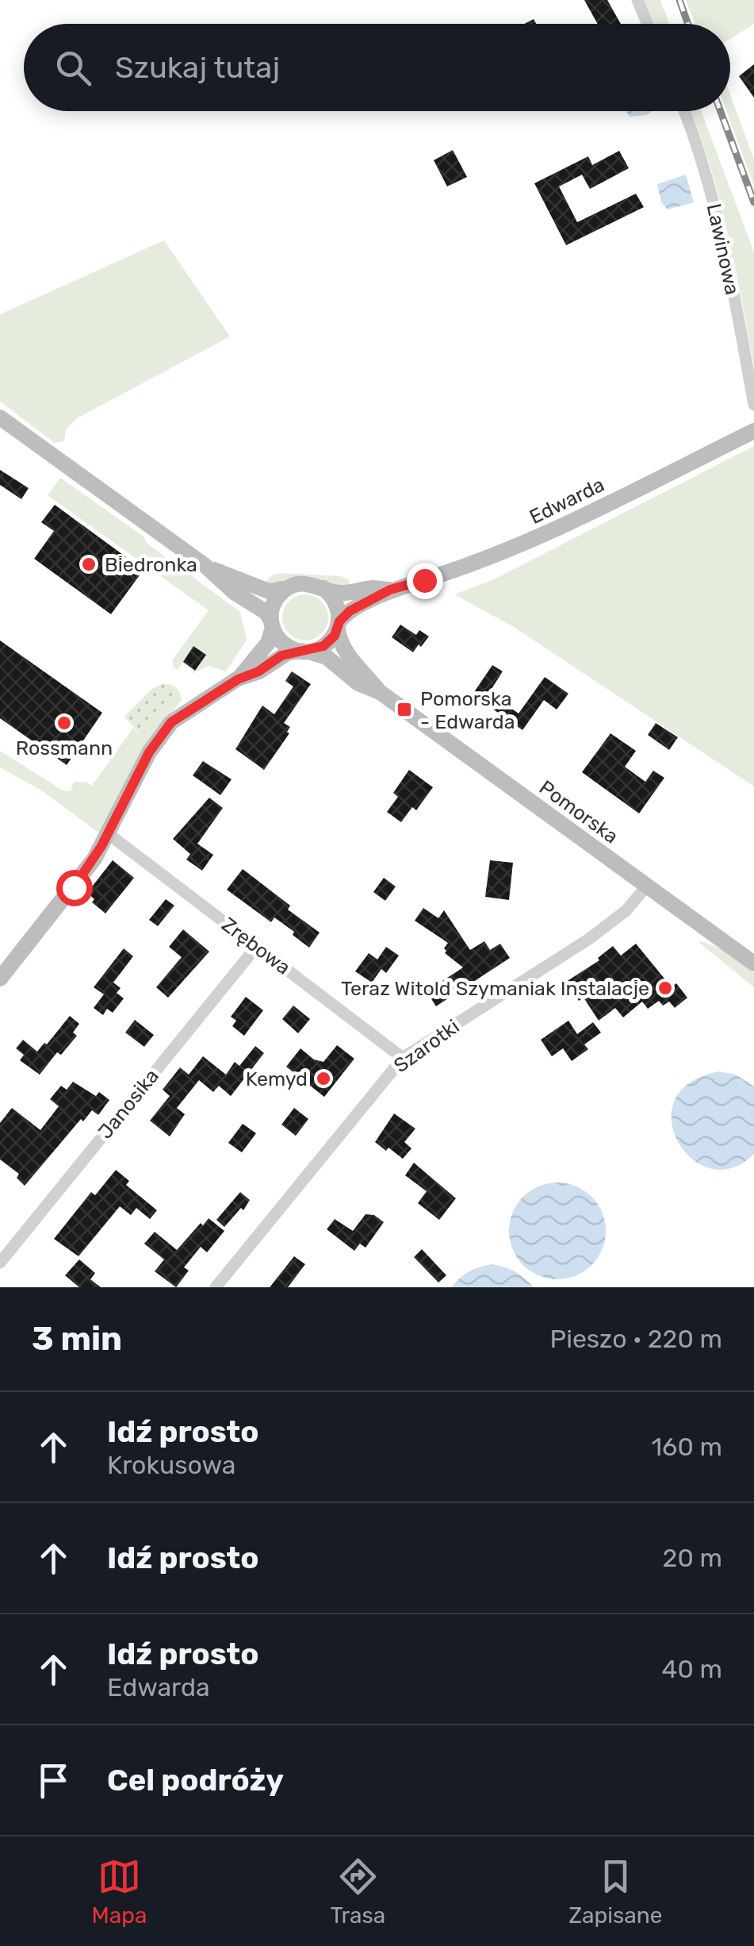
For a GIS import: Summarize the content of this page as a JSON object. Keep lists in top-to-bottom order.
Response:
{
  "streets": {
    "street": [
      "Lawinowa",
      "Edwarda",
      "Pomorska",
      "Zrębowa",
      "Szarotki",
      "Janosika"
    ]
  },
  "crossings": [
    ["Edwarda", "Pomorska"],
    ["Pomorska", "Szarotki"],
    ["Zrębowa", "Szarotki"],
    ["Zrębowa", "Janosika"]
  ],
  "places": {
    "other": [
      "Biedronka",
      "Rossmann",
      "Teraz Witold Szymaniak Instalacje",
      "Kemyd"
    ],
    "transit": ["Pomorska - Edwarda"]
  },
  "page": {
    "search": "Szukaj tutaj",
    "heading": ["3 min", "Pieszo · 220 m"],
    "list": [
      ["Idź prosto", "Krokusowa", "160 m"],
      ["Idź prosto", "20 m"],
      ["Idź prosto", "Edwarda", "40 m"],
      "Cel podróży"
    ],
    "nav": ["Mapa", "Trasa", "Zapisane"]
  }
}
